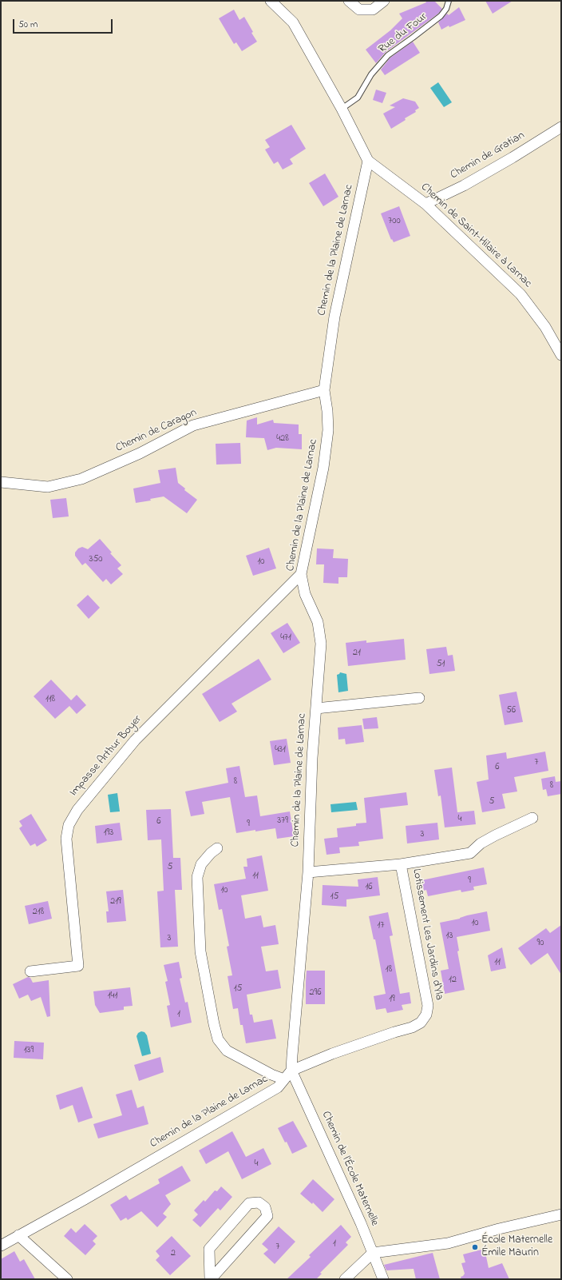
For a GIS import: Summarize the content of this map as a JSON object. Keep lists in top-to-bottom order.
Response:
{
  "streets": {
    "street": [
      "Chemin de Gratian",
      "Chemin de Saint-Hilaire à Larnac",
      "Chemin de la Plaine de Larnac",
      "Chemin de Caragon",
      "Impasse Arthur Boyer",
      "Lotissement Les Jardins d'Yla",
      "Chemin de l'École Maternelle"
    ],
    "lane": ["Rue du Four"]
  },
  "crossings": [
    ["Rue du Four", "Chemin de Saint-Hilaire à Larnac"],
    ["Chemin de Gratian", "Chemin de Saint-Hilaire à Larnac"],
    ["Chemin de Saint-Hilaire à Larnac", "Chemin de la Plaine de Larnac"],
    ["Chemin de la Plaine de Larnac", "Chemin de Caragon"],
    ["Chemin de la Plaine de Larnac", "Impasse Arthur Boyer"],
    ["Chemin de la Plaine de Larnac", "Lotissement Les Jardins d'Yla"],
    ["Chemin de la Plaine de Larnac", "Chemin de l'École Maternelle"],
    ["Lotissement Les Jardins d'Yla", "Chemin de l'École Maternelle"]
  ],
  "places": ["École Maternelle Émile Maurin"],
  "house_numbers": [
    "700",
    "428",
    "350",
    "10",
    "471",
    "21",
    "51",
    "118",
    "56",
    "431",
    "7",
    "6",
    "8",
    "8",
    "5",
    "4",
    "379",
    "6",
    "9",
    "193",
    "3",
    "5",
    "11",
    "9",
    "16",
    "10",
    "15",
    "219",
    "218",
    "10",
    "17",
    "13",
    "3",
    "90",
    "11",
    "18",
    "12",
    "15",
    "296",
    "141",
    "19",
    "1",
    "139",
    "4",
    "1",
    "7",
    "2"
  ],
  "scale_bar": "50 m"
}
